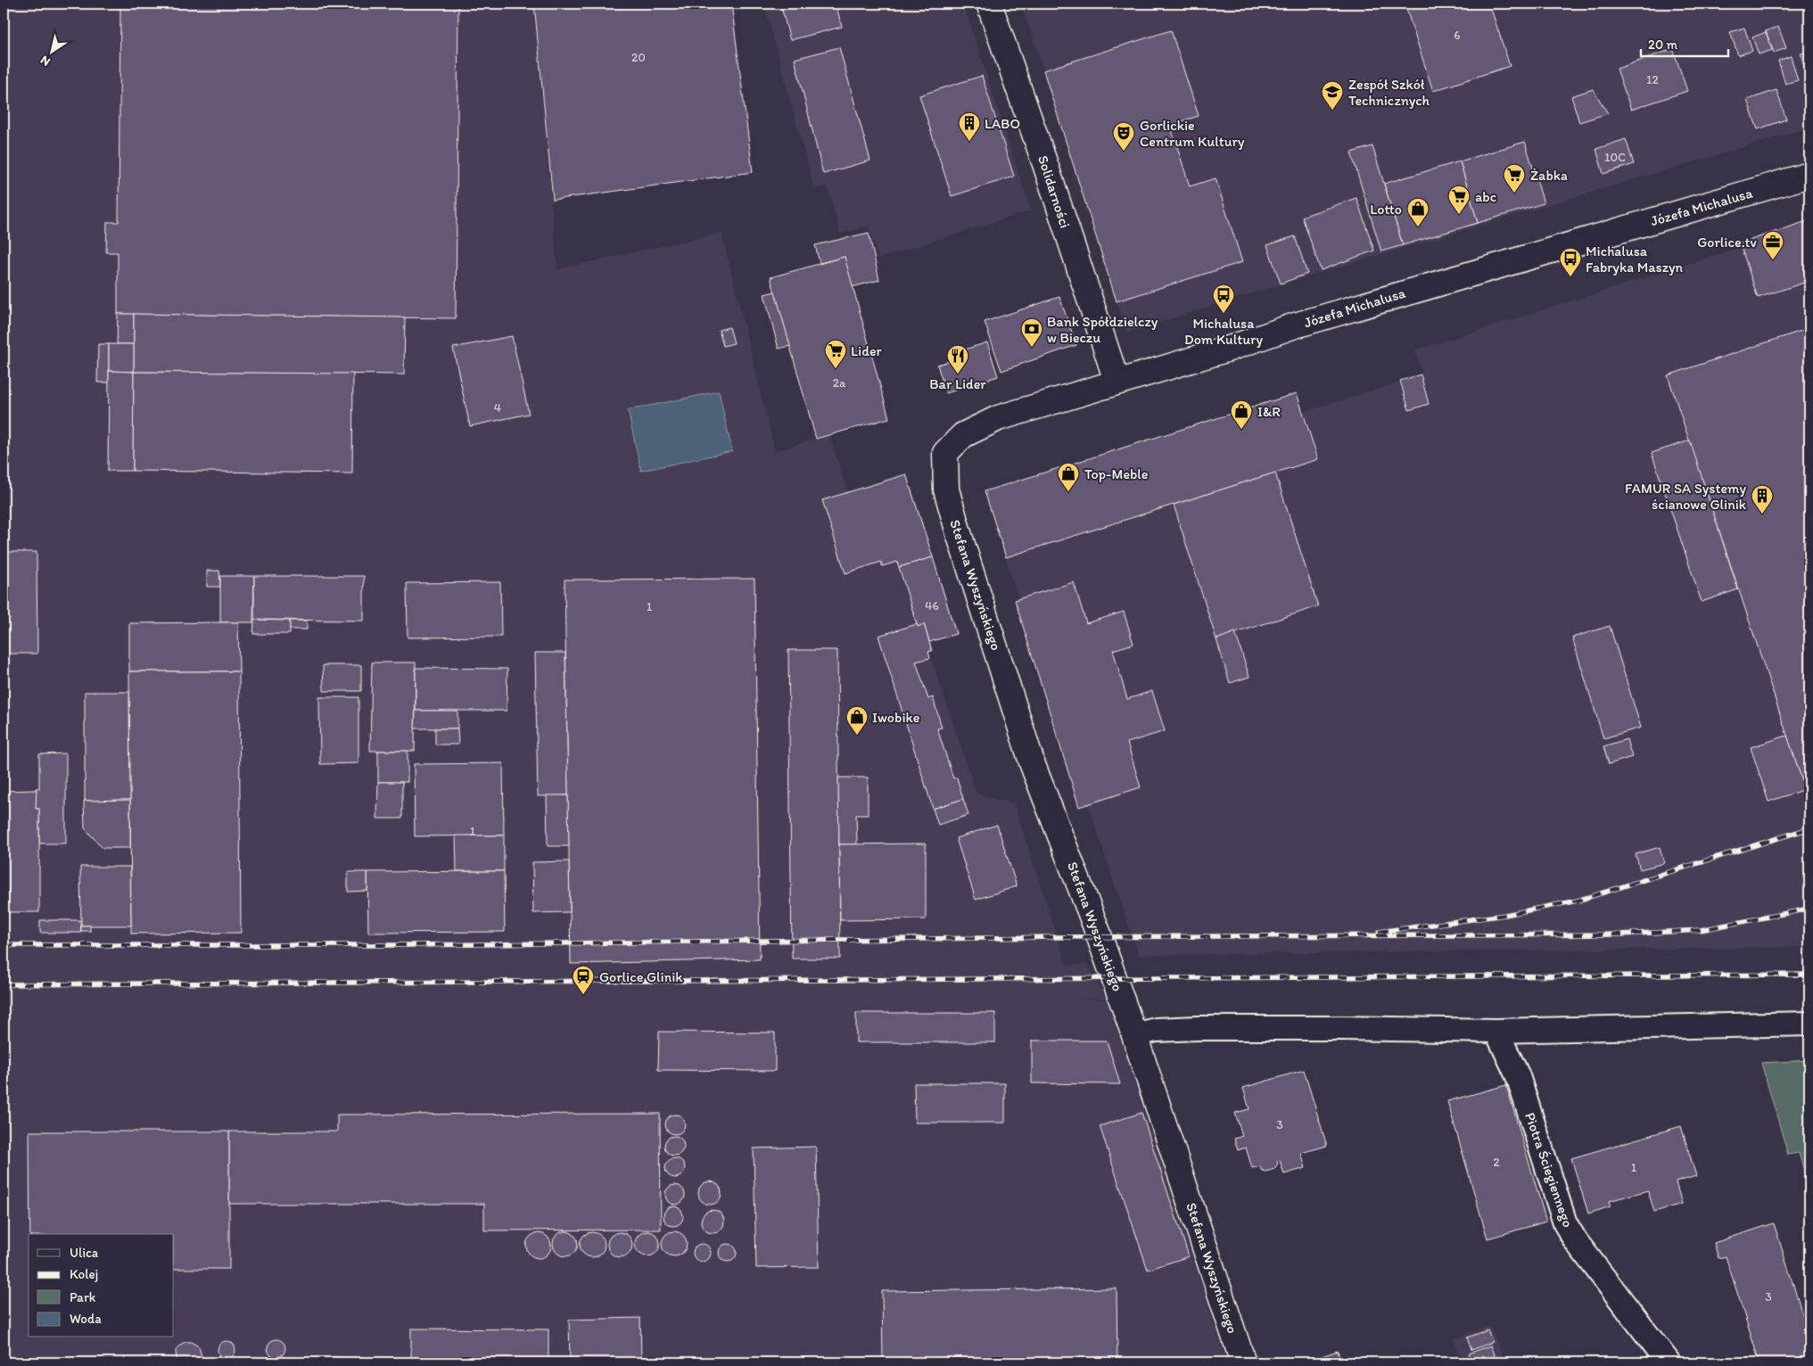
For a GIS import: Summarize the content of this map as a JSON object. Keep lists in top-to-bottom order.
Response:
{
  "streets": {
    "street": [
      "Solidarności",
      "Józefa Michalusa",
      "Stefana Wyszyńskiego",
      "Piotra Ściegiennego"
    ]
  },
  "crossings": [
    ["Solidarności", "Józefa Michalusa"],
    ["Józefa Michalusa", "Stefana Wyszyńskiego"]
  ],
  "places": {
    "school or university": ["Zespół Szkół Technicznych"],
    "building": ["LABO", "FAMUR SA Systemy ścianowe Glinik"],
    "theatre": ["Gorlickie Centrum Kultury"],
    "supermarket": ["Żabka", "abc", "Lider"],
    "shop": [
      "Lotto",
      "I&R",
      "Top-Meble",
      "Iwobike"
    ],
    "office": ["Gorlice.tv"],
    "bus stop": ["Michalusa Fabryka Maszyn", "Michalusa Dom Kultury"],
    "bank": ["Bank Spółdzielczy w Bieczu"],
    "restaurant": ["Bar Lider"],
    "station": ["Gorlice Glinik"]
  },
  "house_numbers": [
    "6",
    "20",
    "12",
    "10C",
    "2a",
    "4",
    "46",
    "1",
    "1",
    "3",
    "2",
    "1",
    "3"
  ],
  "legend": [
    "Ulica",
    "Kolej",
    "Park",
    "Woda"
  ],
  "scale_bar": "20 m",
  "north": "bottom left"
}
